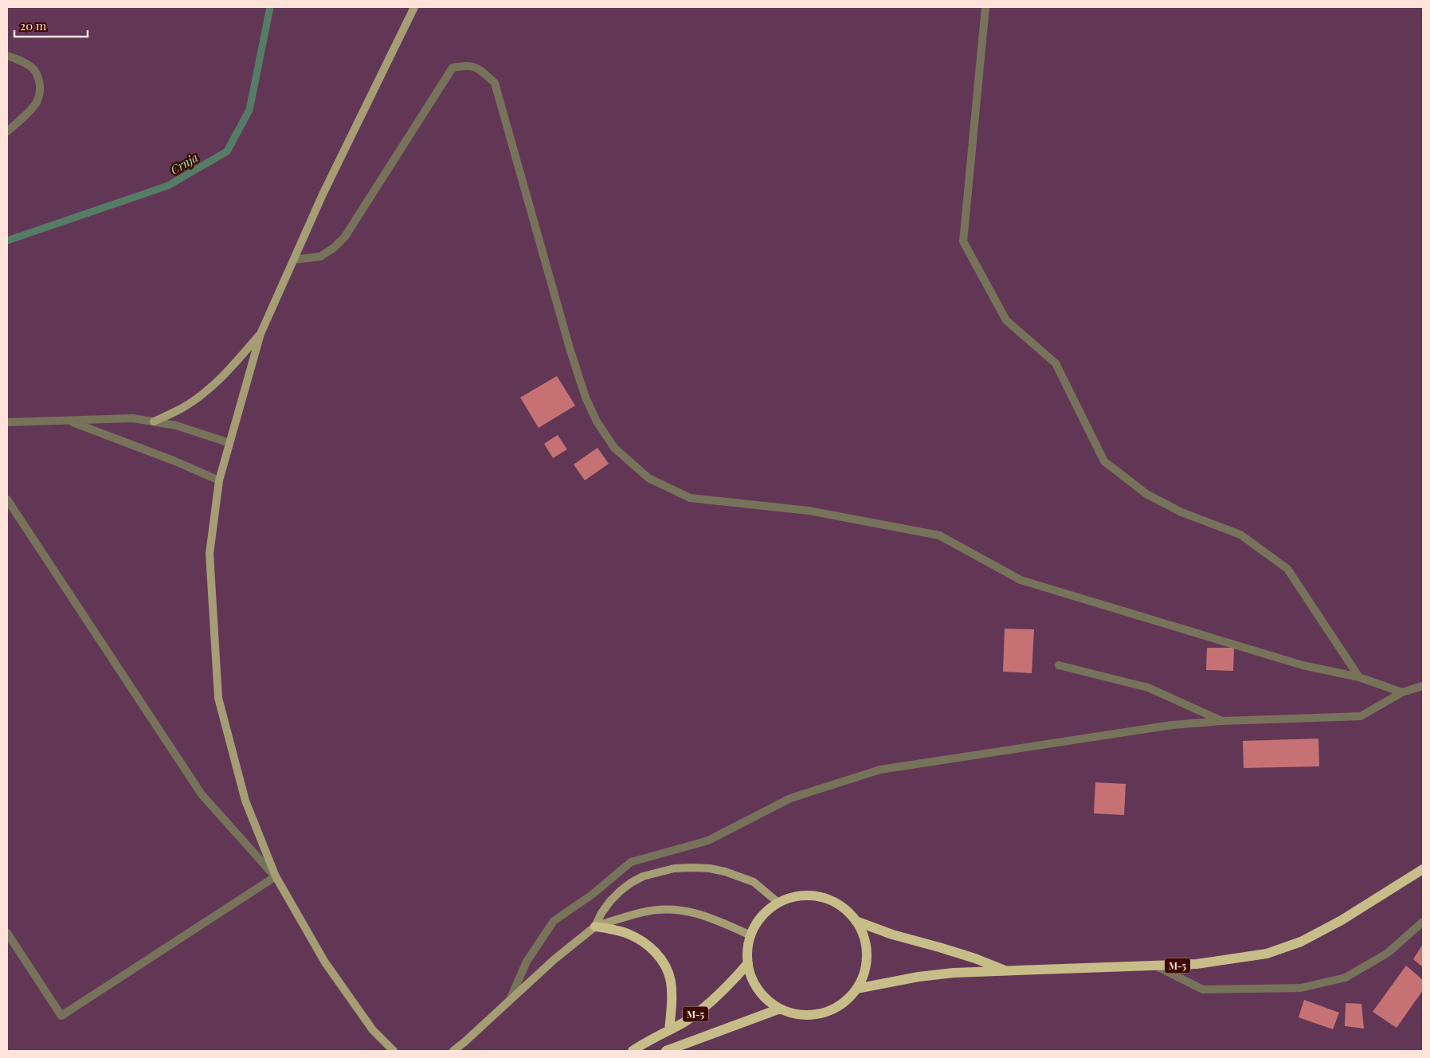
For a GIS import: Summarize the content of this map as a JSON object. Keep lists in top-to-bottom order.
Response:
{
  "streets": {
    "main road": ["M-5"]
  },
  "water": ["Crnja"],
  "scale_bar": "20 m"
}
